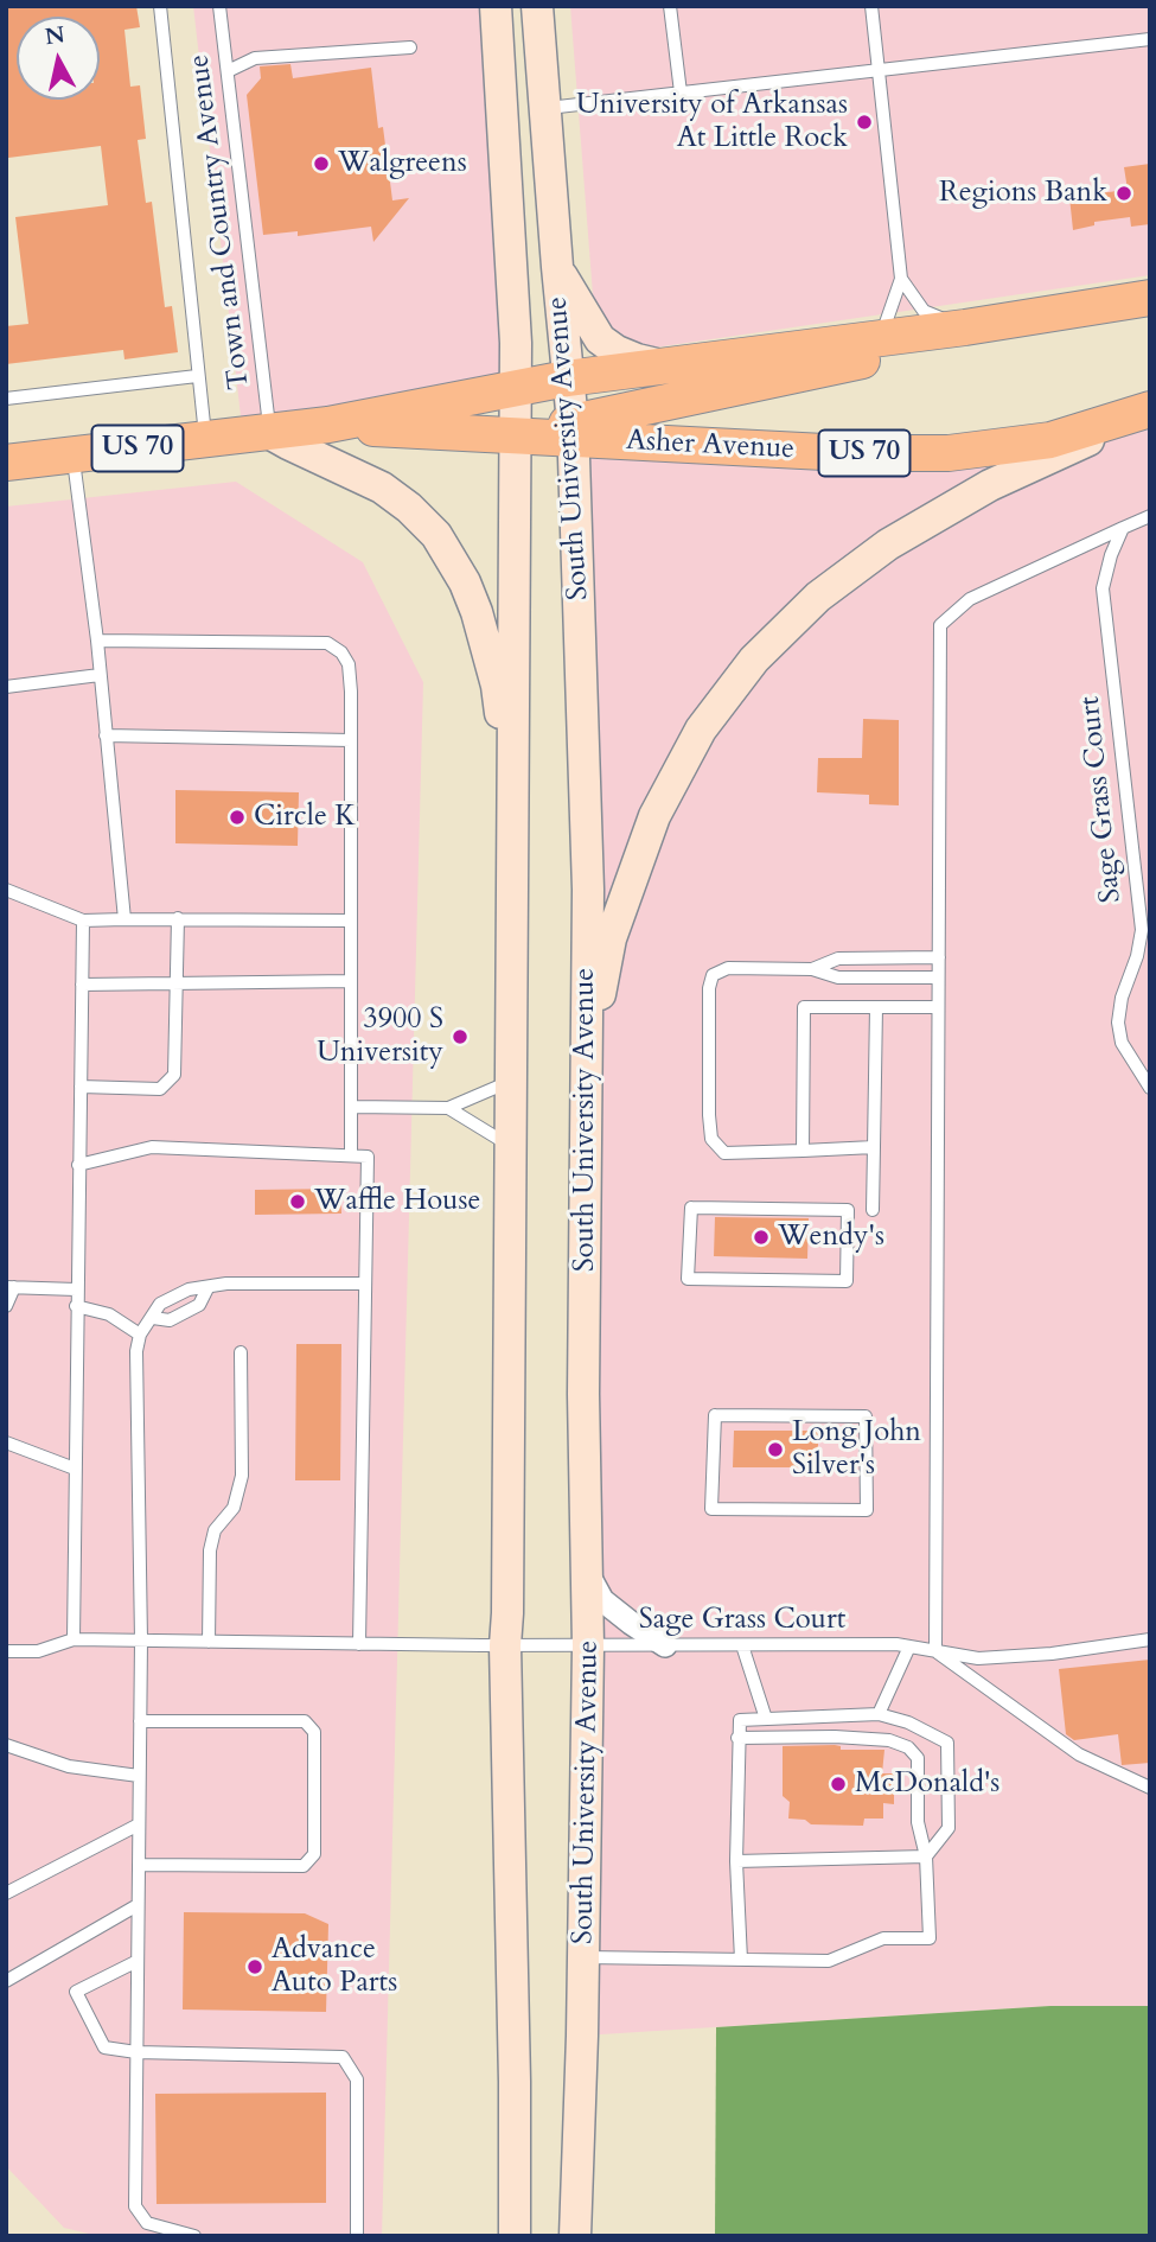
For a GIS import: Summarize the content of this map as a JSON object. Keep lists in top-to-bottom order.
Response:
{
  "streets": {
    "main road": ["Asher Avenue", "US 70", "South University Avenue"],
    "lane": ["Town and Country Avenue", "Sage Grass Court"]
  },
  "crossings": [
    ["Town and Country Avenue", "US 70"],
    ["Asher Avenue", "South University Avenue"],
    ["US 70", "South University Avenue"],
    ["South University Avenue", "Sage Grass Court"]
  ],
  "places": [
    "University of Arkansas At Little Rock",
    "Walgreens",
    "Regions Bank",
    "Circle K",
    "3900 S University",
    "Waffle House",
    "Wendy's",
    "Long John Silver's",
    "McDonald's",
    "Advance Auto Parts"
  ],
  "north": "top"
}
